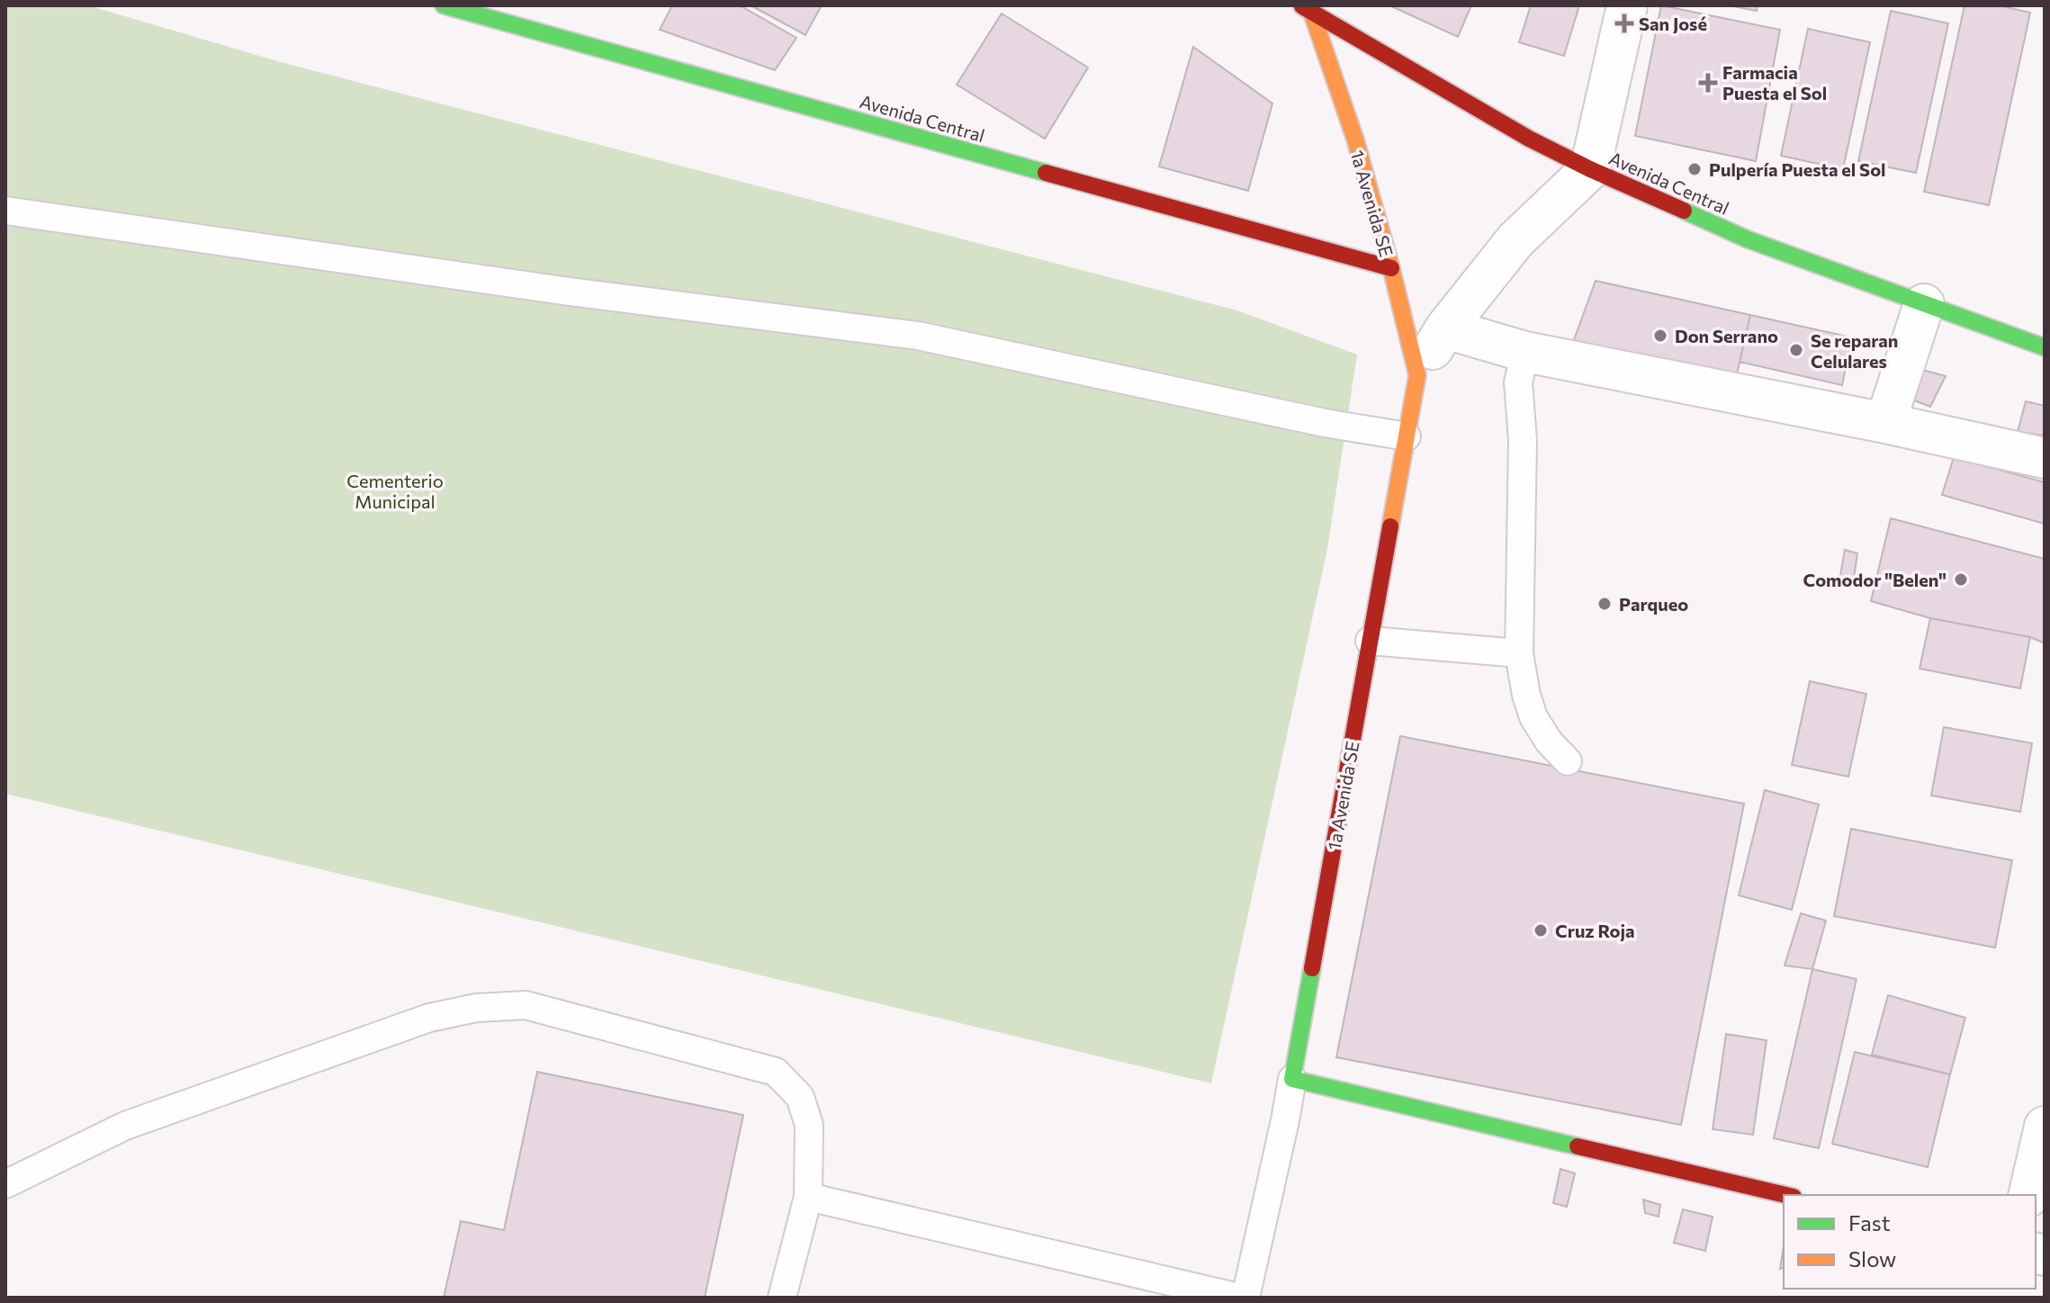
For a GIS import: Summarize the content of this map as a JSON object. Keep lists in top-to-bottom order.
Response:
{
  "streets": {
    "street": ["Avenida Central", "1a Avenida SE"]
  },
  "crossings": [
    ["Avenida Central", "1a Avenida SE"]
  ],
  "parks": ["Cementerio Municipal"],
  "places": {
    "health": ["San José", "Farmacia Puesta el Sol"],
    "other": [
      "Pulpería Puesta el Sol",
      "Don Serrano",
      "Se reparan Celulares",
      "Comodor \"Belen\"",
      "Parqueo",
      "Cruz Roja"
    ]
  },
  "legend": ["Fast", "Slow"]
}
